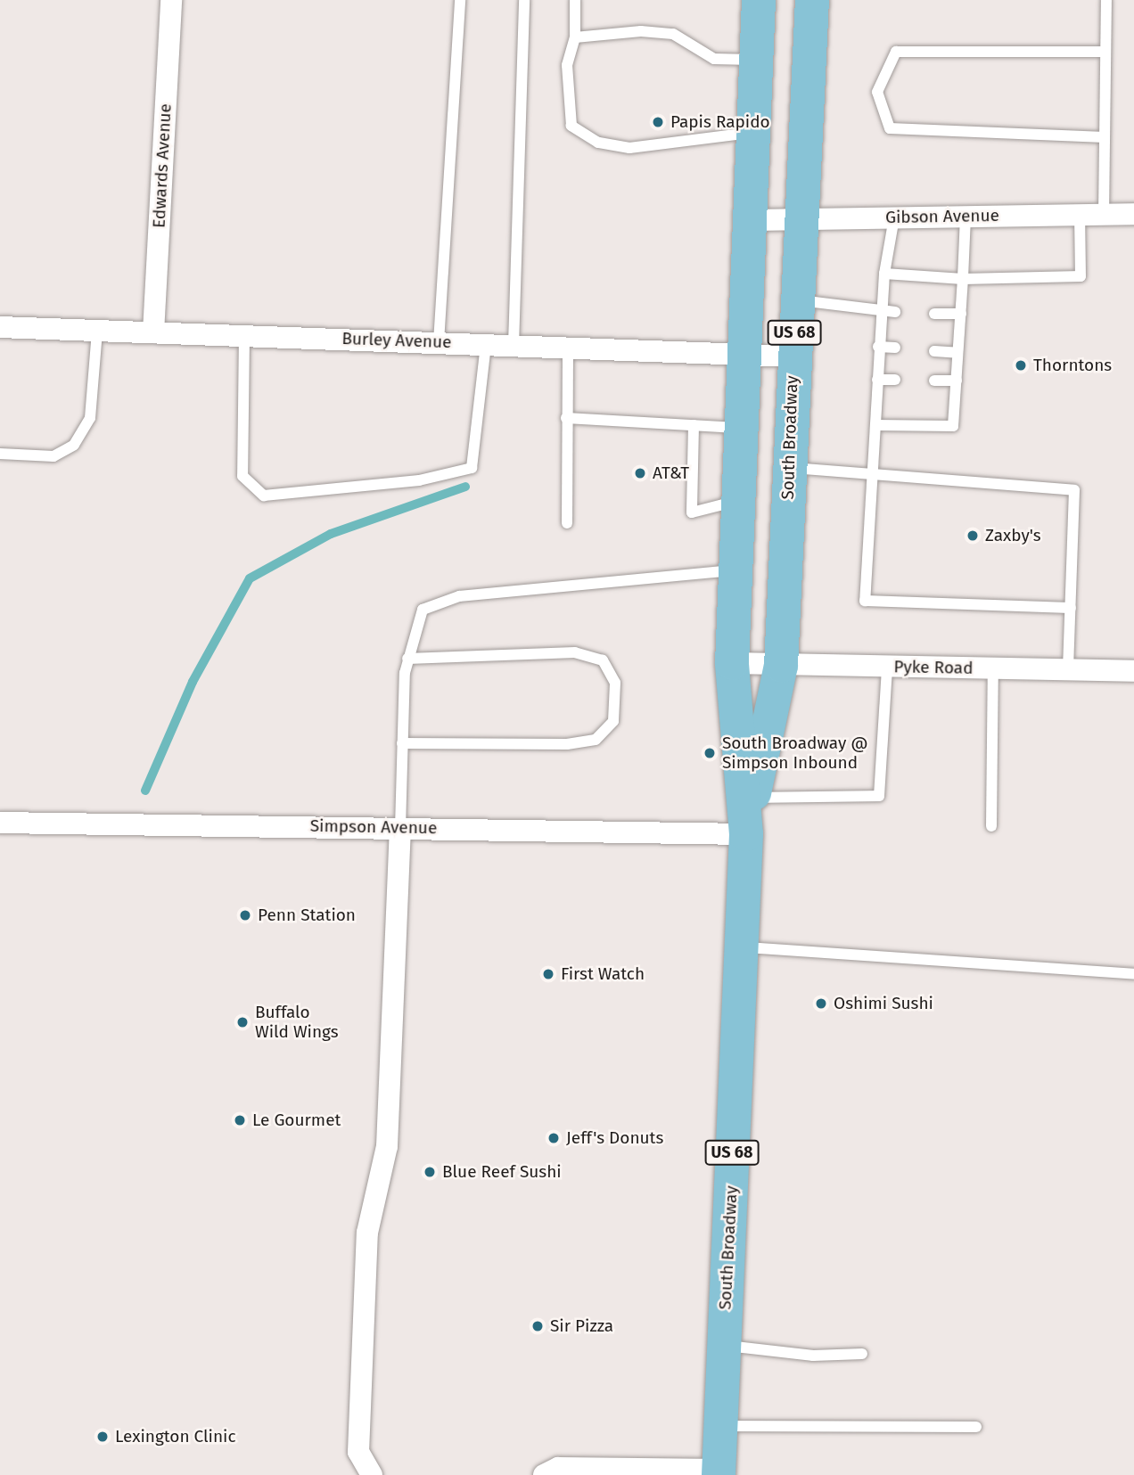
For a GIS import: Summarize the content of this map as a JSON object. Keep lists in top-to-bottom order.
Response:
{
  "streets": {
    "main road": ["US 68", "South Broadway"],
    "street": [
      "Edwards Avenue",
      "Gibson Avenue",
      "Burley Avenue",
      "Pyke Road",
      "Simpson Avenue"
    ]
  },
  "crossings": [
    ["Edwards Avenue", "Burley Avenue"],
    ["Gibson Avenue", "South Broadway"],
    ["Burley Avenue", "South Broadway"],
    ["South Broadway", "Pyke Road"],
    ["South Broadway", "Simpson Avenue"]
  ],
  "places": [
    "Papis Rapido",
    "Thorntons",
    "AT&T",
    "Zaxby's",
    "South Broadway @ Simpson Inbound",
    "Penn Station",
    "First Watch",
    "Oshimi Sushi",
    "Buffalo Wild Wings",
    "Le Gourmet",
    "Jeff's Donuts",
    "Blue Reef Sushi",
    "Sir Pizza",
    "Lexington Clinic"
  ]
}
